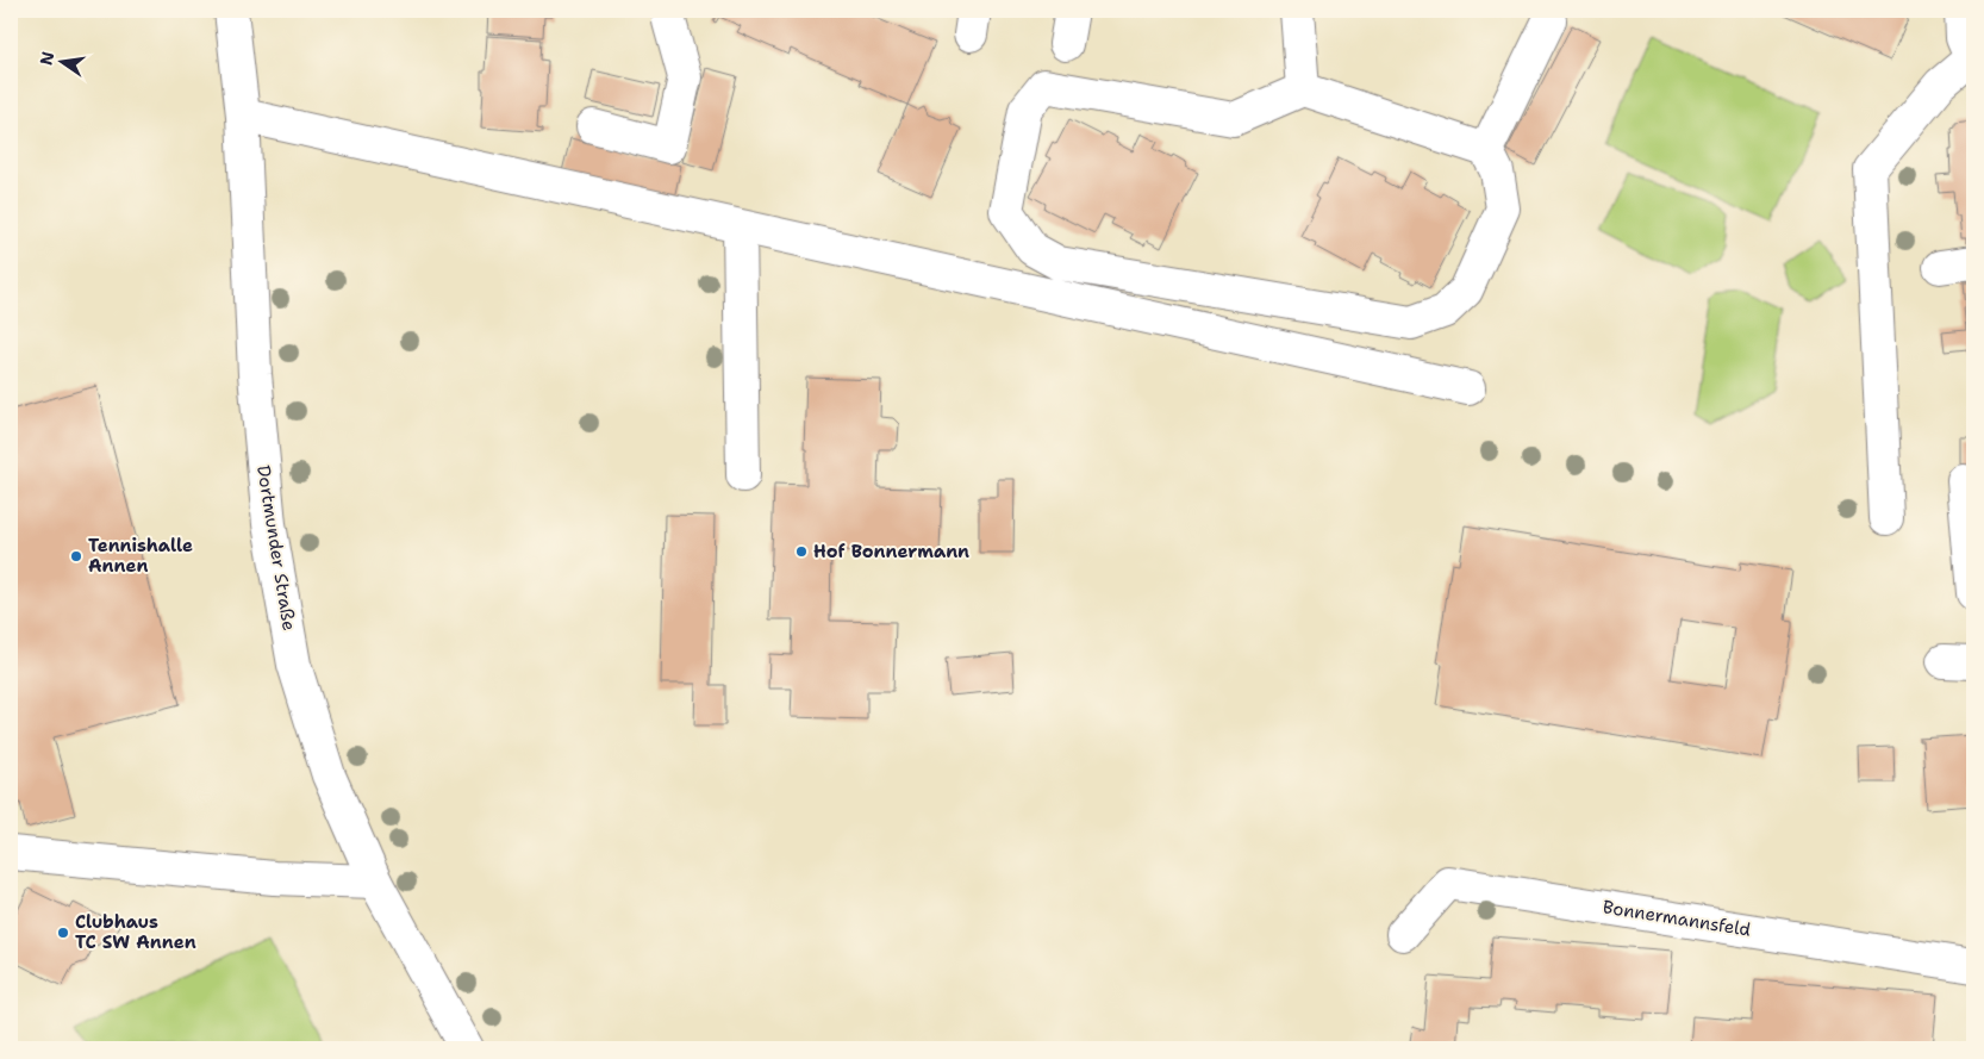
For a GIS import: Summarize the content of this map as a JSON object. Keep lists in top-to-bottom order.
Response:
{
  "streets": {
    "main road": ["Dortmunder Straße", "Bonnermannsfeld"]
  },
  "places": ["Hof Bonnermann", "Tennishalle Annen", "Clubhaus TC SW Annen"],
  "north": "left"
}
